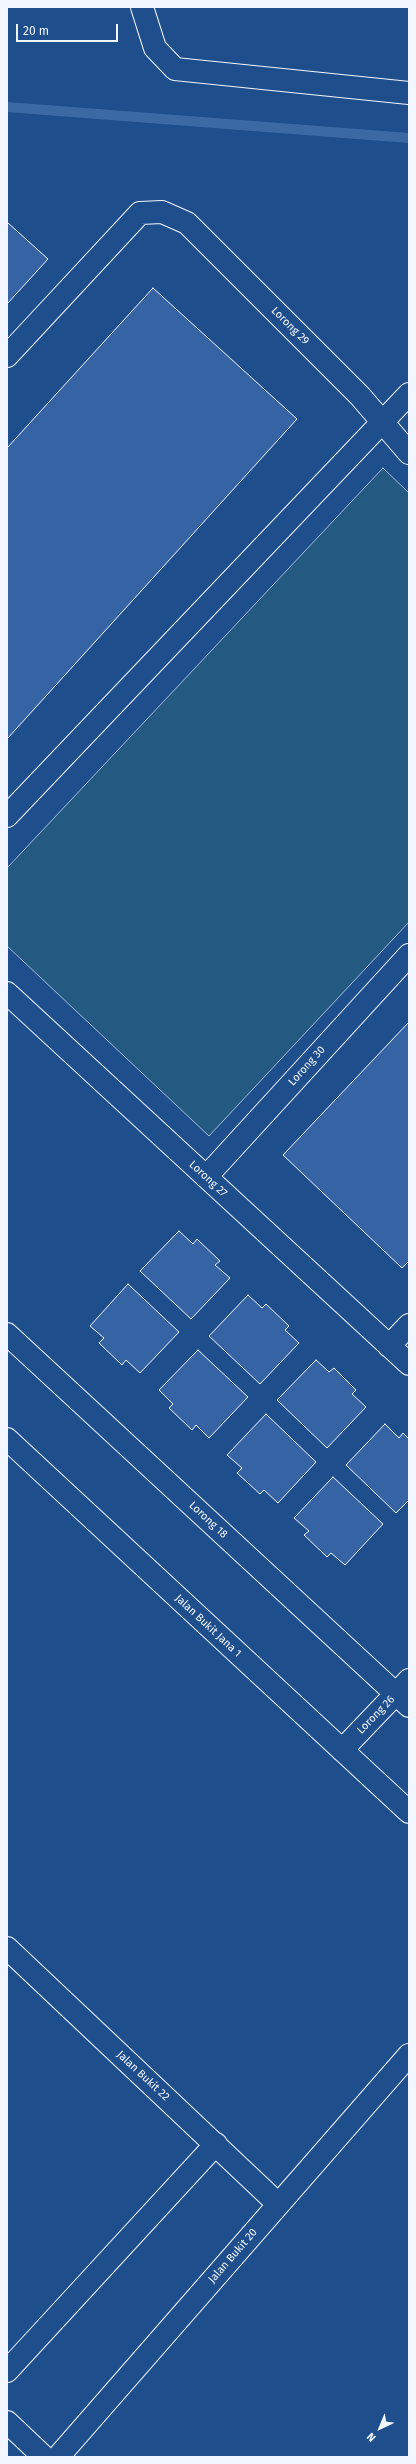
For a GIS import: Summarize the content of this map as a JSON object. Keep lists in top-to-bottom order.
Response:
{
  "streets": {
    "street": [
      "Lorong 29",
      "Lorong 30",
      "Lorong 27",
      "Lorong 18",
      "Jalan Bukit Jana 1",
      "Lorong 26",
      "Jalan Bukit 22",
      "Jalan Bukit 20"
    ]
  },
  "crossings": [
    ["Lorong 30", "Lorong 27"],
    ["Lorong 18", "Lorong 26"],
    ["Jalan Bukit Jana 1", "Lorong 26"],
    ["Jalan Bukit 22", "Jalan Bukit 20"]
  ],
  "scale_bar": "20 m",
  "north": "bottom left"
}
